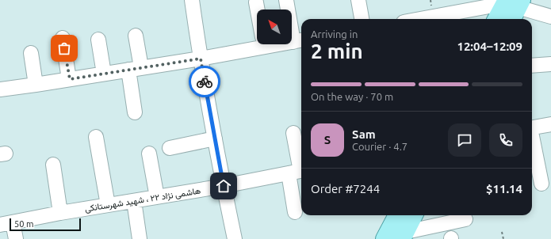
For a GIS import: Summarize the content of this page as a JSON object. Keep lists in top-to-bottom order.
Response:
{
  "streets": {
    "street": ["هاشمی نژاد ۲۲ ، شهید شهرستانکی"]
  },
  "scale_bar": "50 m",
  "north": "top left",
  "page": {
    "heading": ["2 min", "Arriving in", "12:04–12:09"],
    "panel": [
      "Sam",
      "Courier · 4.7",
      "Order #7244",
      "$11.14"
    ],
    "bar": "On the way · 70 m",
    "round": "S",
    "scale": "50 m"
  }
}
